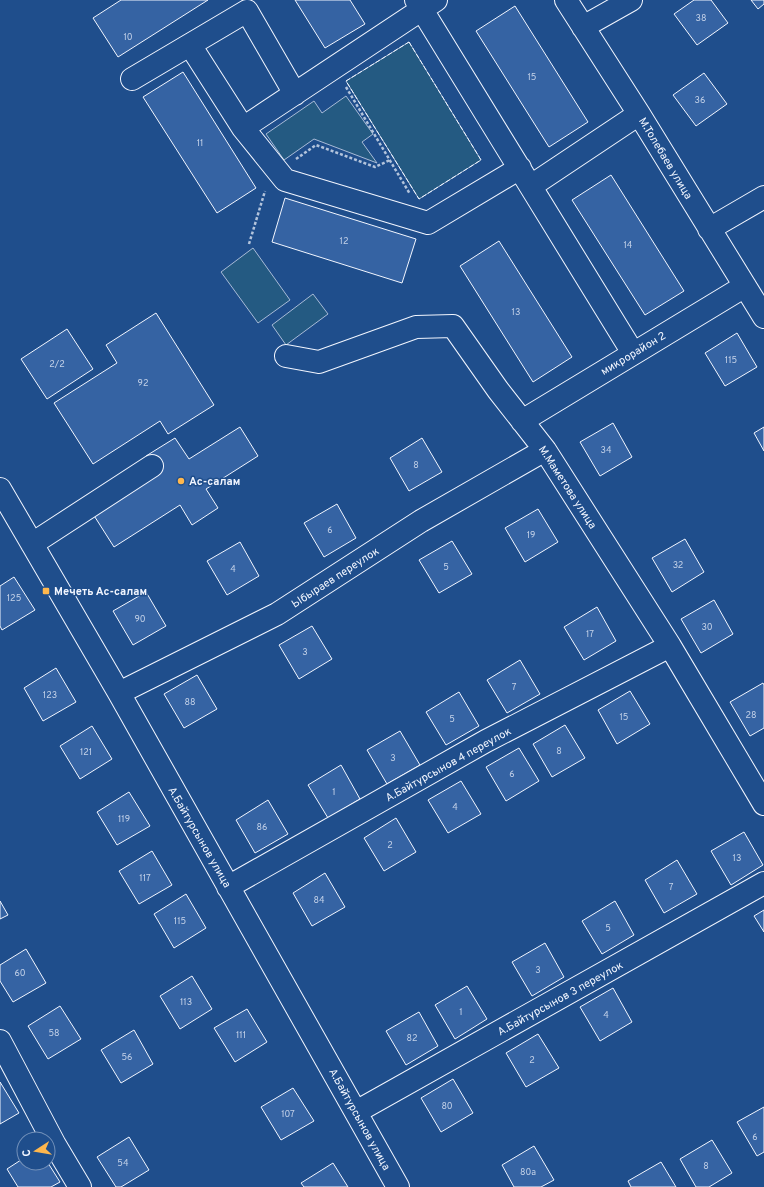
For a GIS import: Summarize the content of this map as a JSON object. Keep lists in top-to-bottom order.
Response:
{
  "streets": {
    "street": [
      "М.Толебаев улица",
      "микрорайон 2",
      "М.Маметова улица",
      "Ыбыраев переулок",
      "А.Байтурсынов 4 переулок",
      "А.Байтурсынов улица",
      "А.Байтурсынов 3 переулок"
    ]
  },
  "crossings": [
    ["М.Толебаев улица", "микрорайон 2"],
    ["микрорайон 2", "М.Маметова улица"],
    ["М.Маметова улица", "Ыбыраев переулок"],
    ["М.Маметова улица", "А.Байтурсынов 4 переулок"],
    ["Ыбыраев переулок", "А.Байтурсынов улица"],
    ["А.Байтурсынов 4 переулок", "А.Байтурсынов улица"],
    ["А.Байтурсынов улица", "А.Байтурсынов 3 переулок"]
  ],
  "places": {
    "other": ["Ас-салам"],
    "transit": ["Мечеть Ас-салам"]
  },
  "house_numbers": [
    "38",
    "10",
    "15",
    "36",
    "11",
    "12",
    "14",
    "13",
    "115",
    "2/2",
    "92",
    "34",
    "8",
    "6",
    "19",
    "32",
    "5",
    "4",
    "125",
    "90",
    "30",
    "17",
    "3",
    "7",
    "123",
    "88",
    "28",
    "15",
    "5",
    "8",
    "121",
    "3",
    "6",
    "1",
    "4",
    "119",
    "86",
    "2",
    "13",
    "117",
    "7",
    "84",
    "115",
    "5",
    "3",
    "60",
    "113",
    "1",
    "4",
    "58",
    "111",
    "82",
    "56",
    "2",
    "80",
    "107",
    "6",
    "54",
    "8",
    "80а"
  ],
  "north": "left"
}
